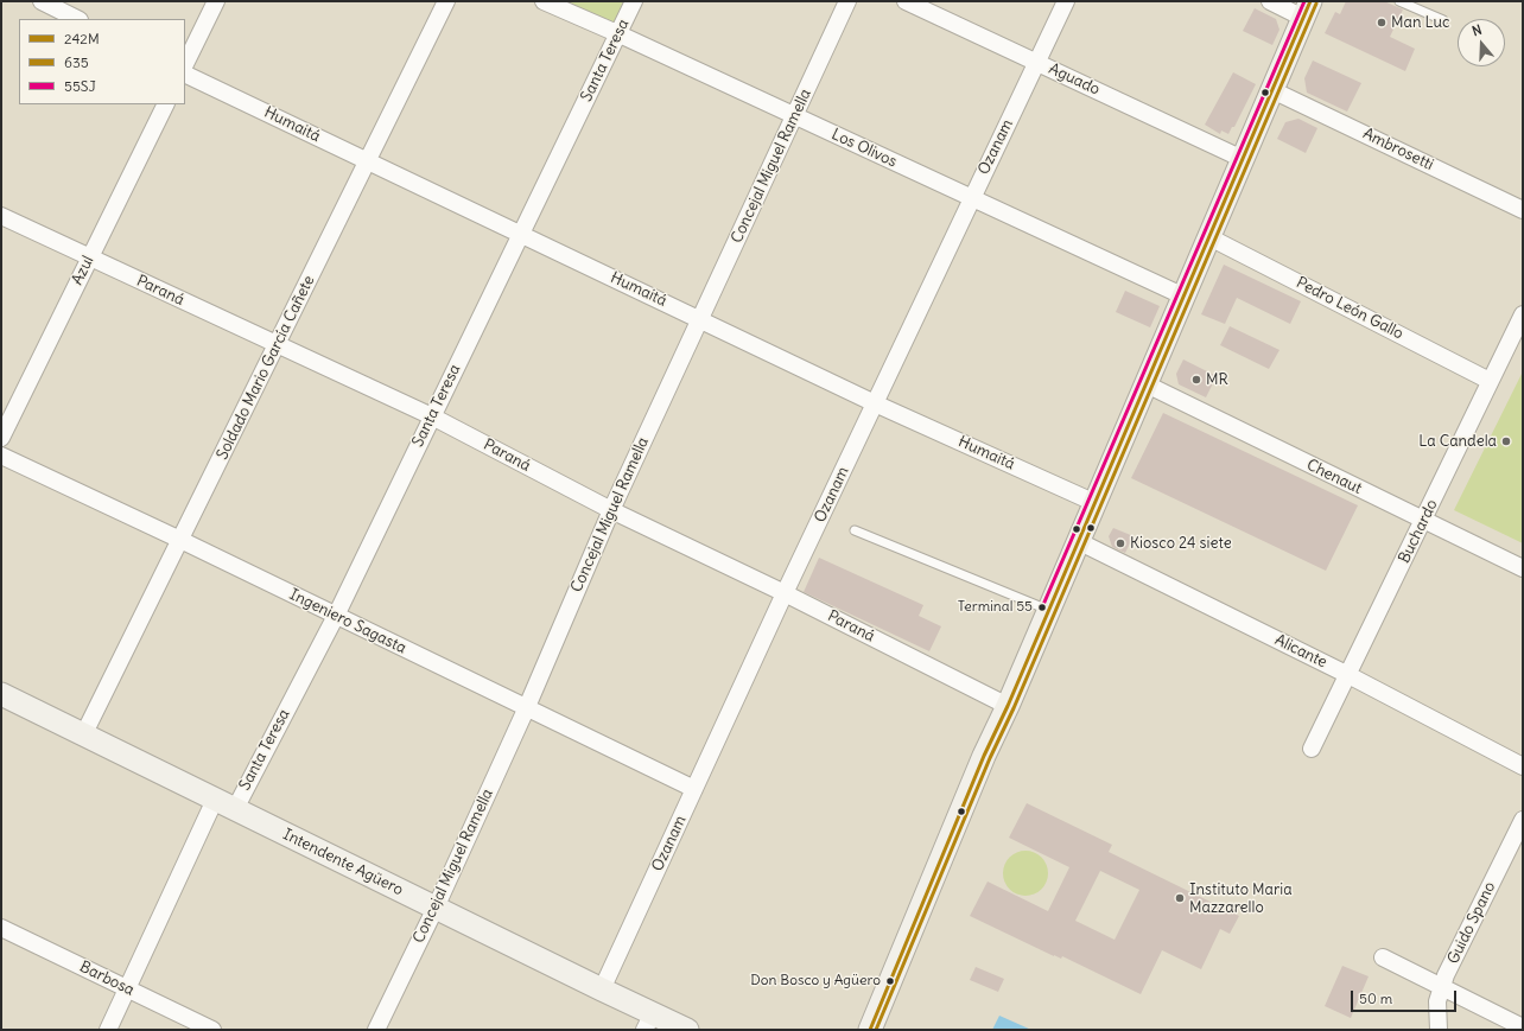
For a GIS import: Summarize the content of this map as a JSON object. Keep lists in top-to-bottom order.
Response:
{
  "streets": {
    "main road": ["Intendente Agüero"],
    "street": [
      "Santa Teresa",
      "Aguado",
      "Humaitá",
      "Ozanam",
      "Los Olivos",
      "Ambrosetti",
      "Concejal Miguel Ramella",
      "Azul",
      "Paraná",
      "Pedro León Gallo",
      "Soldado Mario García Cañete",
      "Chenaut",
      "Buchardo",
      "Ingeniero Sagasta",
      "Alicante",
      "Guido Spano",
      "Barbosa"
    ]
  },
  "crossings": [
    ["Santa Teresa", "Humaitá"],
    ["Santa Teresa", "Los Olivos"],
    ["Santa Teresa", "Paraná"],
    ["Santa Teresa", "Ingeniero Sagasta"],
    ["Santa Teresa", "Intendente Agüero"],
    ["Santa Teresa", "Barbosa"],
    ["Aguado", "Ozanam"],
    ["Humaitá", "Ozanam"],
    ["Humaitá", "Concejal Miguel Ramella"],
    ["Humaitá", "Soldado Mario García Cañete"],
    ["Ozanam", "Los Olivos"],
    ["Ozanam", "Paraná"],
    ["Ozanam", "Ingeniero Sagasta"],
    ["Ozanam", "Intendente Agüero"],
    ["Los Olivos", "Concejal Miguel Ramella"],
    ["Concejal Miguel Ramella", "Paraná"],
    ["Concejal Miguel Ramella", "Ingeniero Sagasta"],
    ["Concejal Miguel Ramella", "Intendente Agüero"],
    ["Azul", "Paraná"],
    ["Paraná", "Soldado Mario García Cañete"],
    ["Pedro León Gallo", "Buchardo"],
    ["Soldado Mario García Cañete", "Ingeniero Sagasta"],
    ["Soldado Mario García Cañete", "Intendente Agüero"],
    ["Chenaut", "Buchardo"],
    ["Buchardo", "Alicante"]
  ],
  "places": [
    "Man Luc",
    "MR",
    "La Candela",
    "Kiosco 24 siete",
    "Terminal 55",
    "Instituto Maria Mazzarello",
    "Don Bosco y Agüero"
  ],
  "lines": ["transit line 242M", "transit line 55SJ", "transit line 635"],
  "legend": ["242M", "635", "55SJ"],
  "scale_bar": "50 m",
  "north": "top"
}
